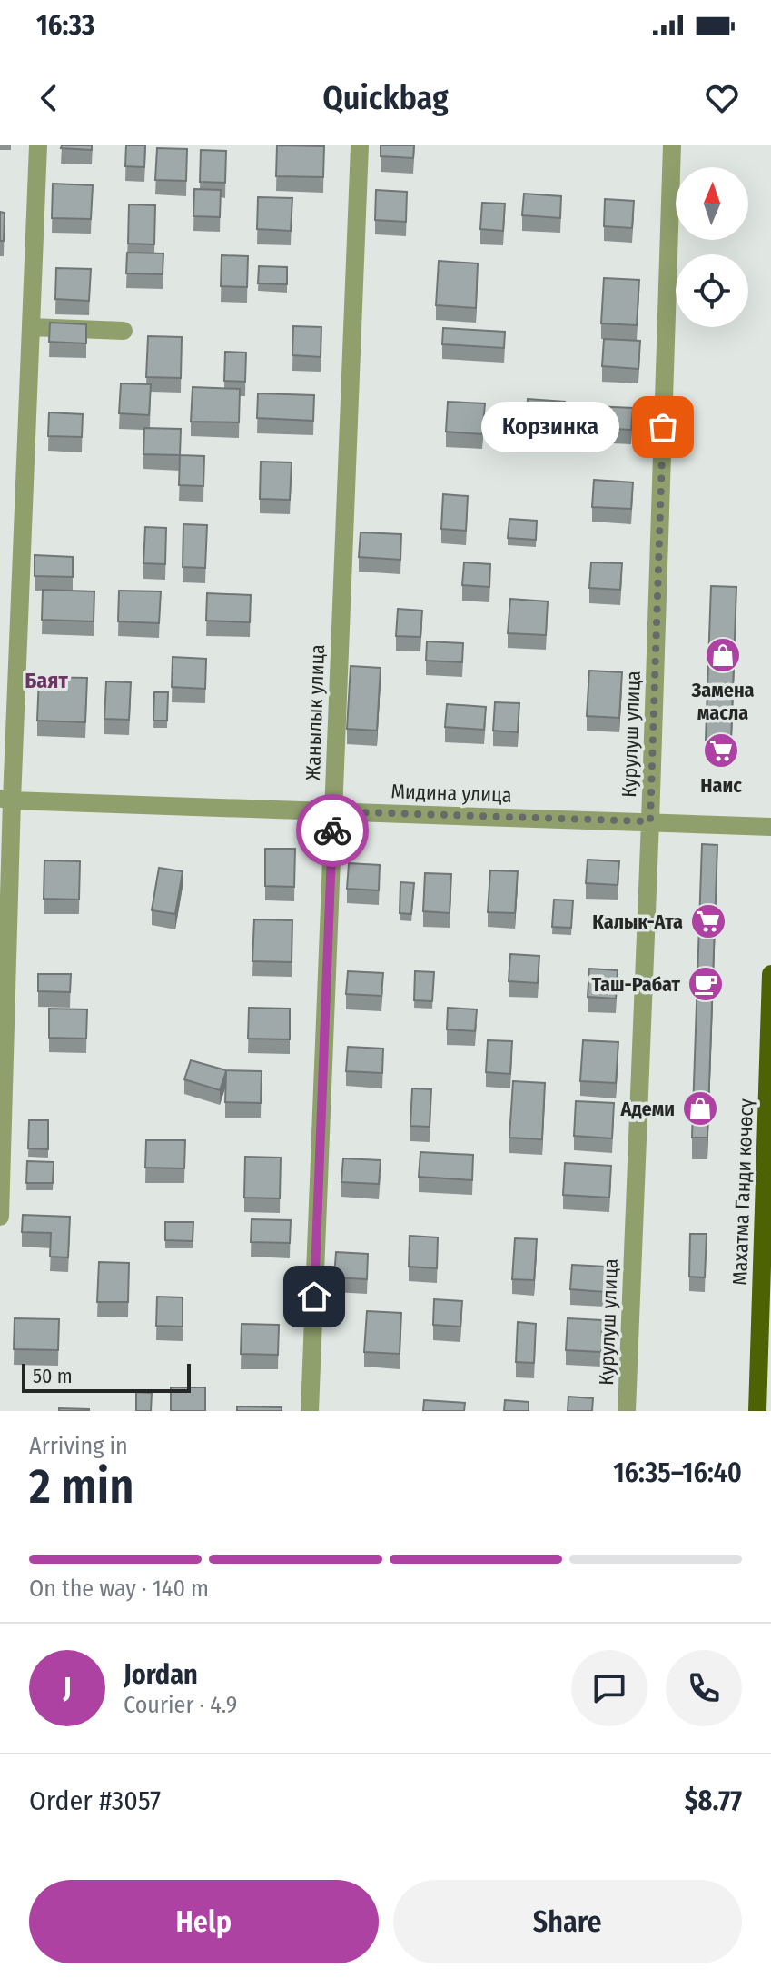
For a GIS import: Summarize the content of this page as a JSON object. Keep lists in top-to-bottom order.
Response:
{
  "streets": {
    "main road": ["Махатма Ганди көчөсү"],
    "street": ["Жанылык улица", "Курулуш улица", "Мидина улица"]
  },
  "crossings": [
    ["Жанылык улица", "Мидина улица"],
    ["Курулуш улица", "Мидина улица"]
  ],
  "districts": ["Баят"],
  "places": {
    "other": ["Корзинка"],
    "shop": ["Замена масла", "Адеми"],
    "supermarket": ["Наис", "Калык-Ата"],
    "cafe": ["Таш-Рабат"]
  },
  "scale_bar": "50 m",
  "north": "top",
  "page": {
    "status": "16:33",
    "header": "Quickbag",
    "bubble": "Корзинка",
    "scale": "50 m",
    "heading": ["2 min", "Arriving in", "16:35–16:40"],
    "panel": [
      "Jordan",
      "Courier · 4.9",
      "Order #3057",
      "$8.77"
    ],
    "bar": "On the way · 140 m",
    "round": "J",
    "buttons": ["Help", "Share"]
  }
}
